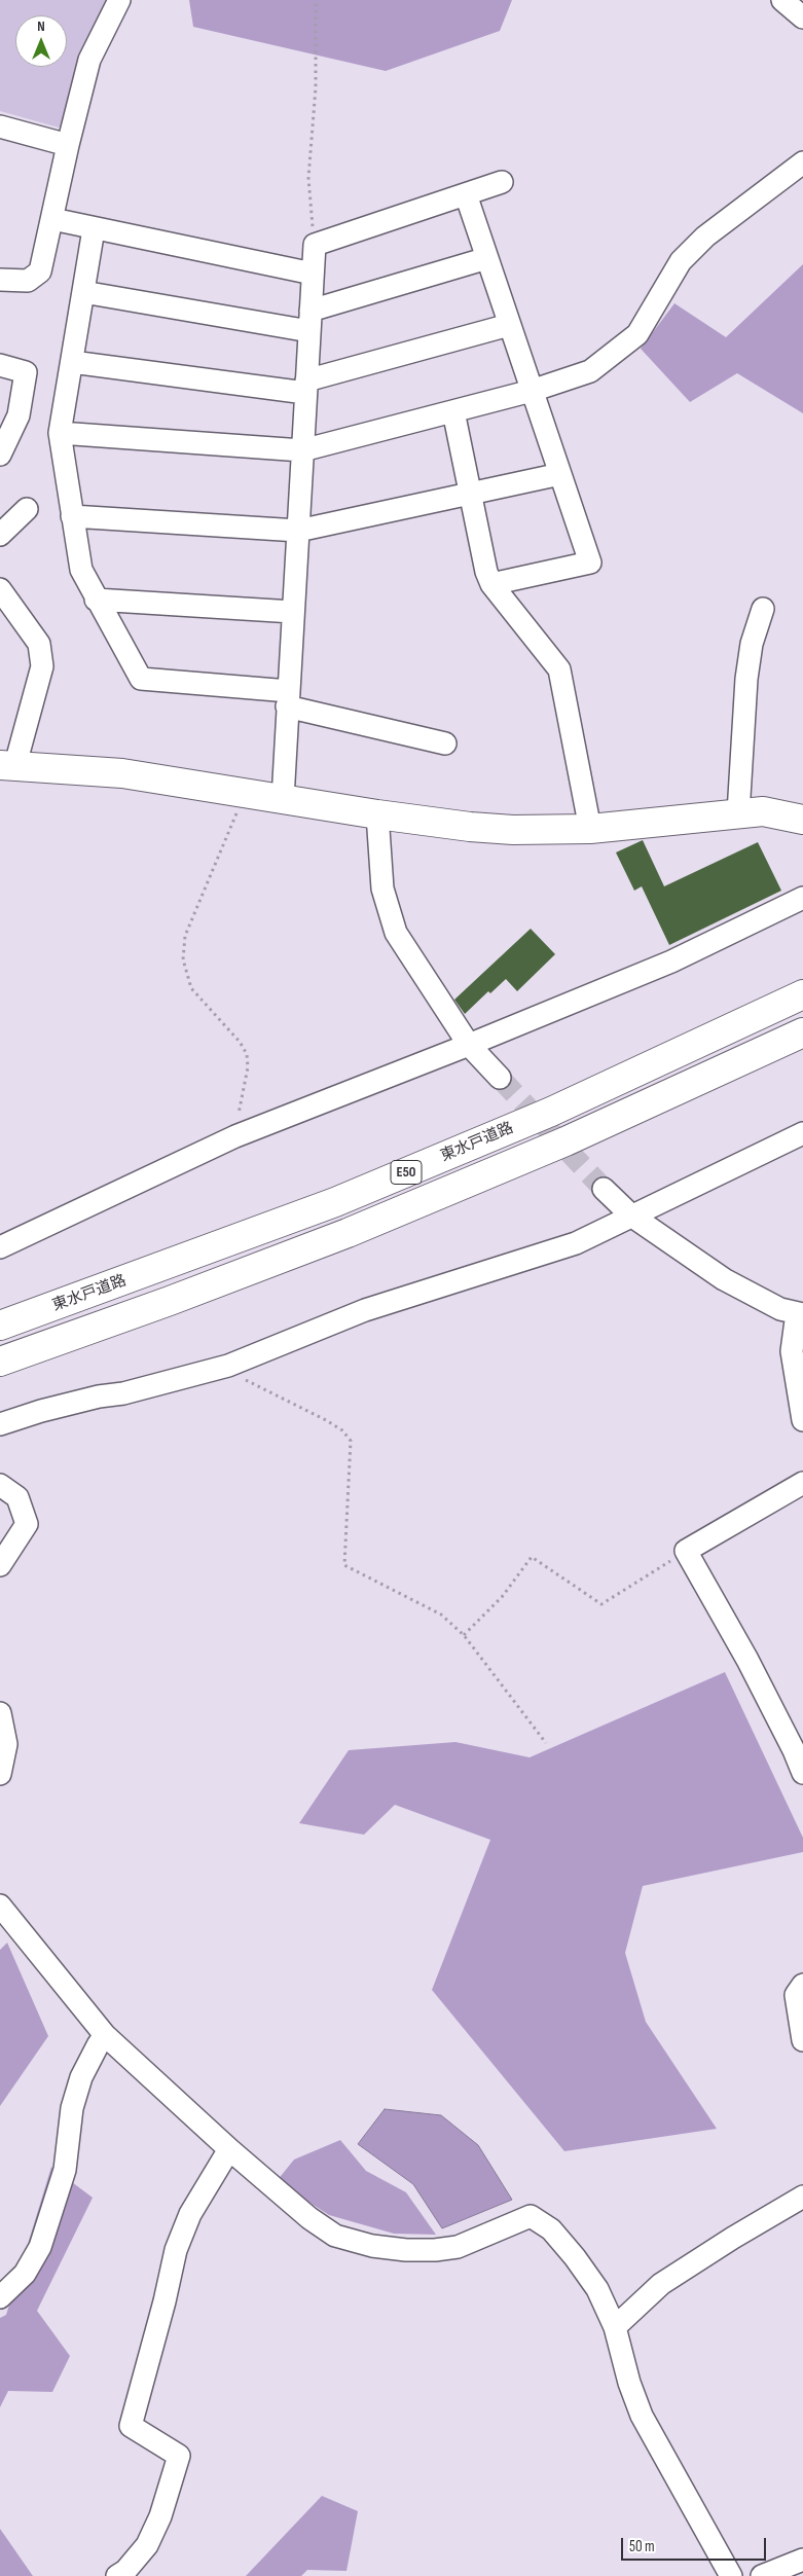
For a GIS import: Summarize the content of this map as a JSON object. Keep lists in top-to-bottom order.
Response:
{
  "streets": {
    "main road": ["東水戸道路", "E50"]
  },
  "scale_bar": "50 m",
  "north": "top"
}
